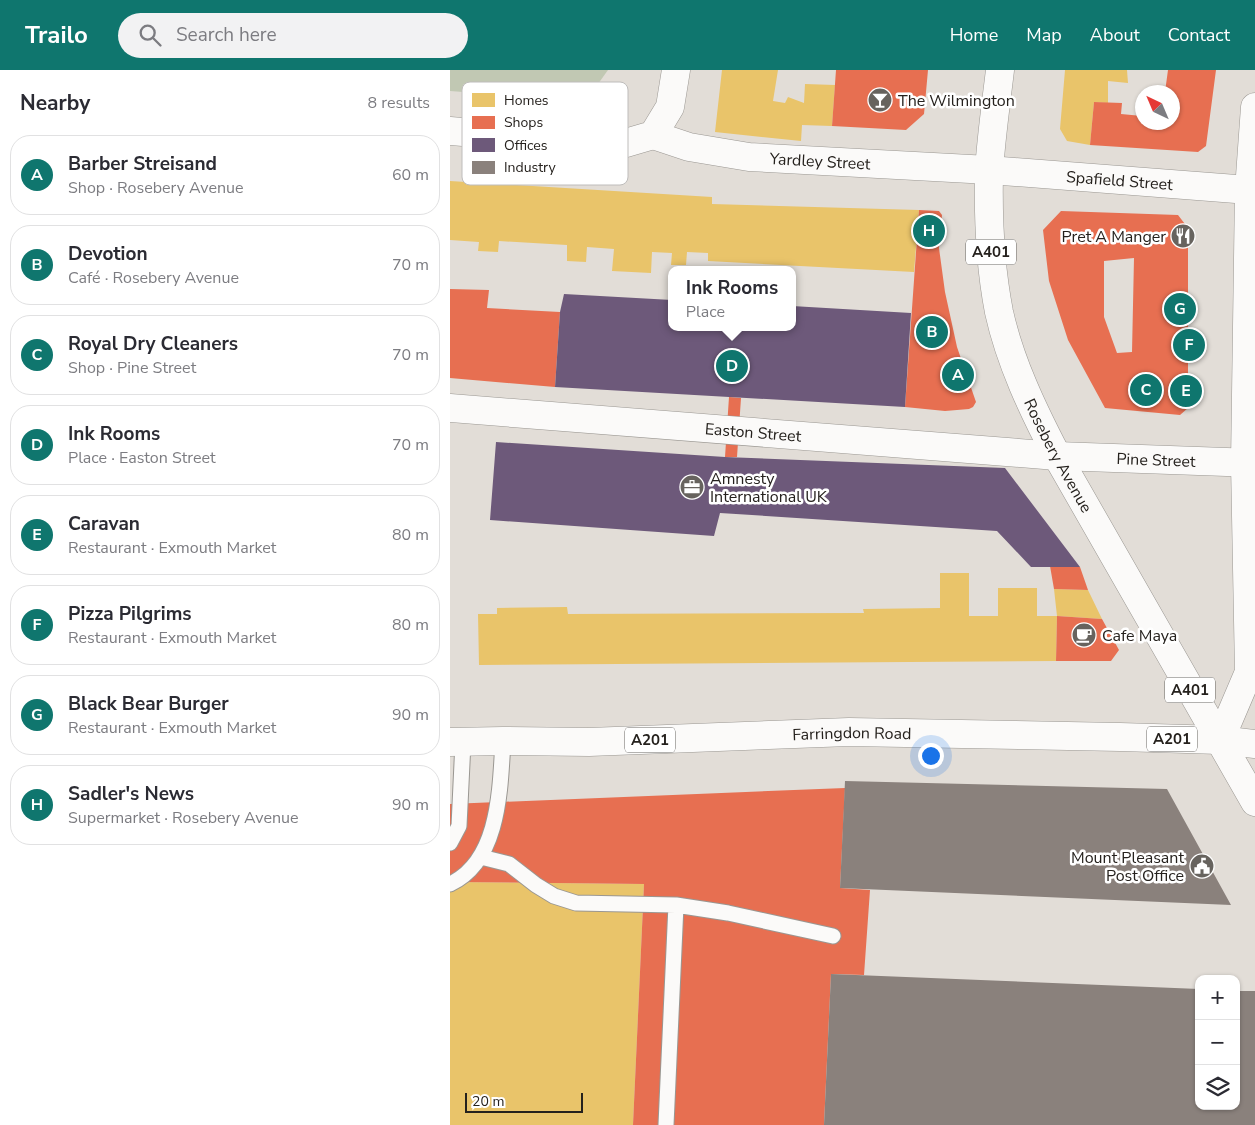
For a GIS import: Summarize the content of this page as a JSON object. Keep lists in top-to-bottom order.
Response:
{
  "streets": {
    "street": [
      "Yardley Street",
      "Spafield Street",
      "A401",
      "Easton Street",
      "Rosebery Avenue",
      "Pine Street",
      "Farringdon Road",
      "A201"
    ]
  },
  "crossings": [
    ["Yardley Street", "Spafield Street"],
    ["Yardley Street", "Rosebery Avenue"],
    ["Spafield Street", "Rosebery Avenue"],
    ["Easton Street", "Rosebery Avenue"],
    ["Easton Street", "Pine Street"],
    ["Rosebery Avenue", "Pine Street"],
    ["Rosebery Avenue", "Farringdon Road"]
  ],
  "places": {
    "bar": ["The Wilmington"],
    "restaurant": ["Pret A Manger"],
    "office": ["Amnesty International UK"],
    "cafe": ["Cafe Maya"],
    "public building": ["Mount Pleasant Post Office"]
  },
  "legend": [
    "Homes",
    "Shops",
    "Offices",
    "Industry"
  ],
  "scale_bar": "20 m",
  "north": "top left",
  "page": {
    "header": "Trailo",
    "search": "Search here",
    "nav": [
      "Home",
      "Map",
      "About",
      "Contact"
    ],
    "heading": ["Nearby", "8 results"],
    "list": [
      {
        "mark": "A",
        "name": "Barber Streisand",
        "note": "Shop · Rosebery Avenue",
        "value": "60 m"
      },
      {
        "mark": "B",
        "name": "Devotion",
        "note": "Café · Rosebery Avenue",
        "value": "70 m"
      },
      {
        "mark": "C",
        "name": "Royal Dry Cleaners",
        "note": "Shop · Pine Street",
        "value": "70 m"
      },
      {
        "mark": "D",
        "name": "Ink Rooms",
        "note": "Place · Easton Street",
        "value": "70 m"
      },
      {
        "mark": "E",
        "name": "Caravan",
        "note": "Restaurant · Exmouth Market",
        "value": "80 m"
      },
      {
        "mark": "F",
        "name": "Pizza Pilgrims",
        "note": "Restaurant · Exmouth Market",
        "value": "80 m"
      },
      {
        "mark": "G",
        "name": "Black Bear Burger",
        "note": "Restaurant · Exmouth Market",
        "value": "90 m"
      },
      {
        "mark": "H",
        "name": "Sadler's News",
        "note": "Supermarket · Rosebery Avenue",
        "value": "90 m"
      }
    ],
    "pins": [
      "H",
      "G",
      "B",
      "F",
      "D",
      "A",
      "C",
      "E"
    ],
    "popup": ["Ink Rooms", "Place"],
    "map_buttons": ["+", "−"],
    "scale": "20 m"
  }
}
